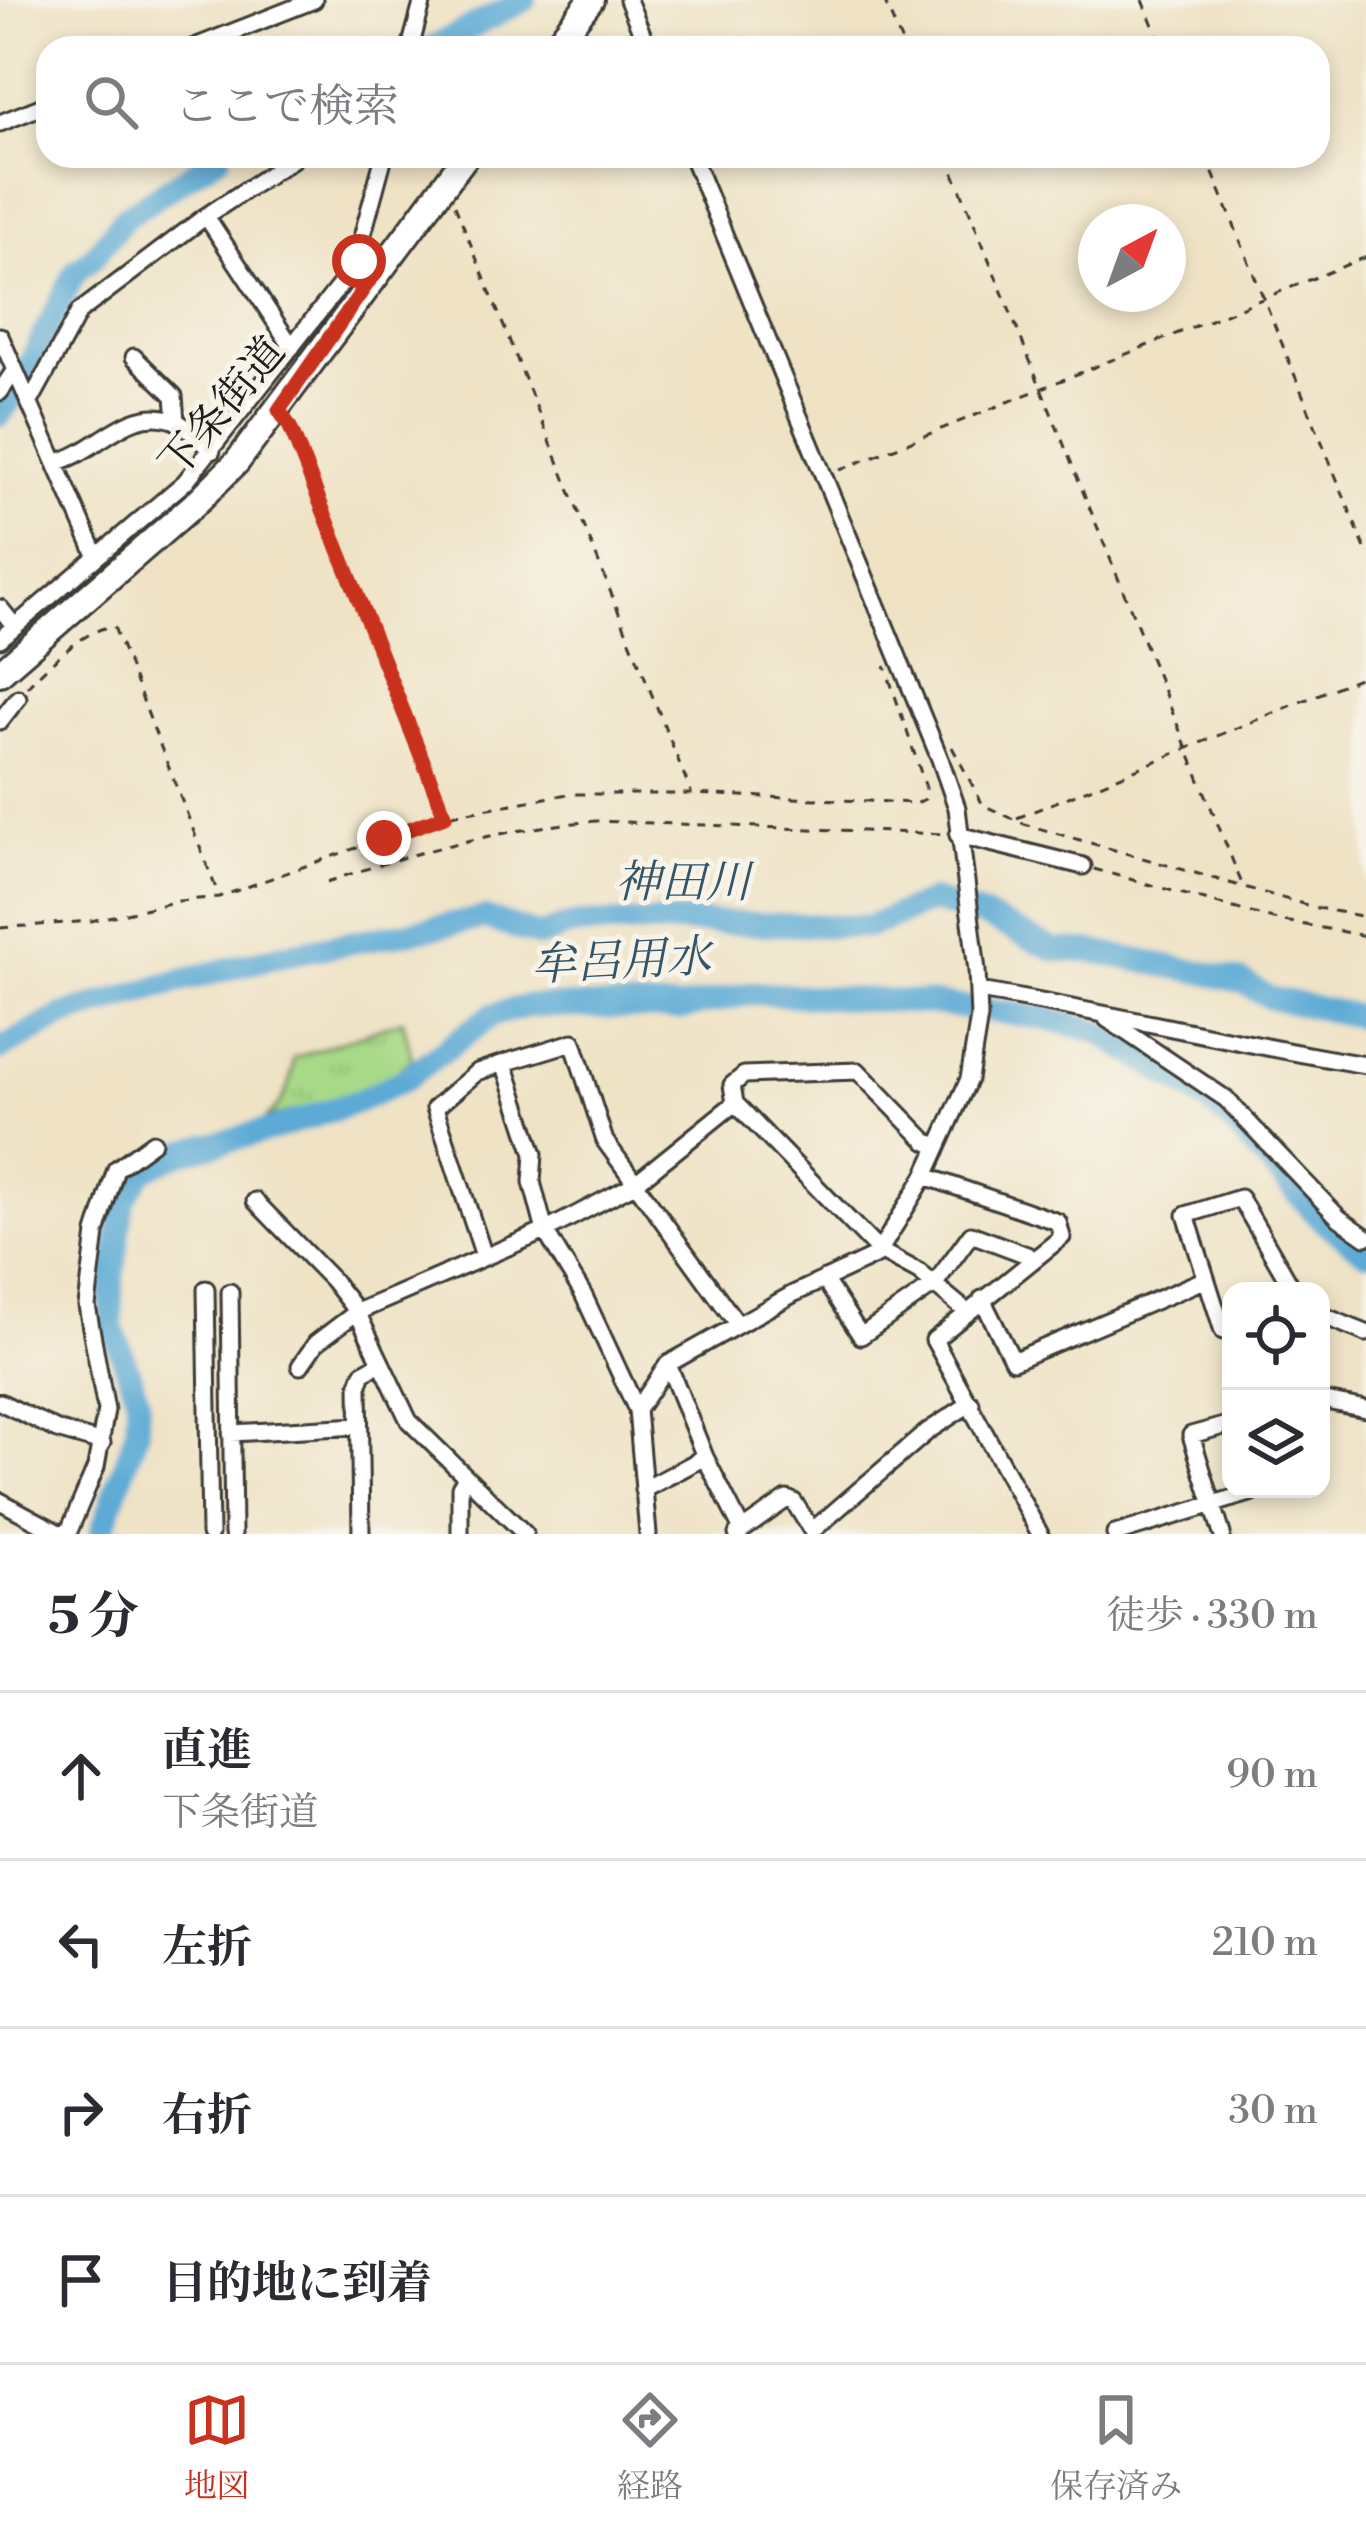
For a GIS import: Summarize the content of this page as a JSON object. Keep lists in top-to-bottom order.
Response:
{
  "streets": {
    "main road": ["下条街道"]
  },
  "water": ["神田川", "牟呂用水"],
  "north": "top right",
  "page": {
    "search": "ここで検索",
    "heading": ["5 分", "徒歩 · 330 m"],
    "list": [
      ["直進", "下条街道", "90 m"],
      ["左折", "210 m"],
      ["右折", "30 m"],
      "目的地に到着"
    ],
    "nav": ["地図", "経路", "保存済み"]
  }
}
